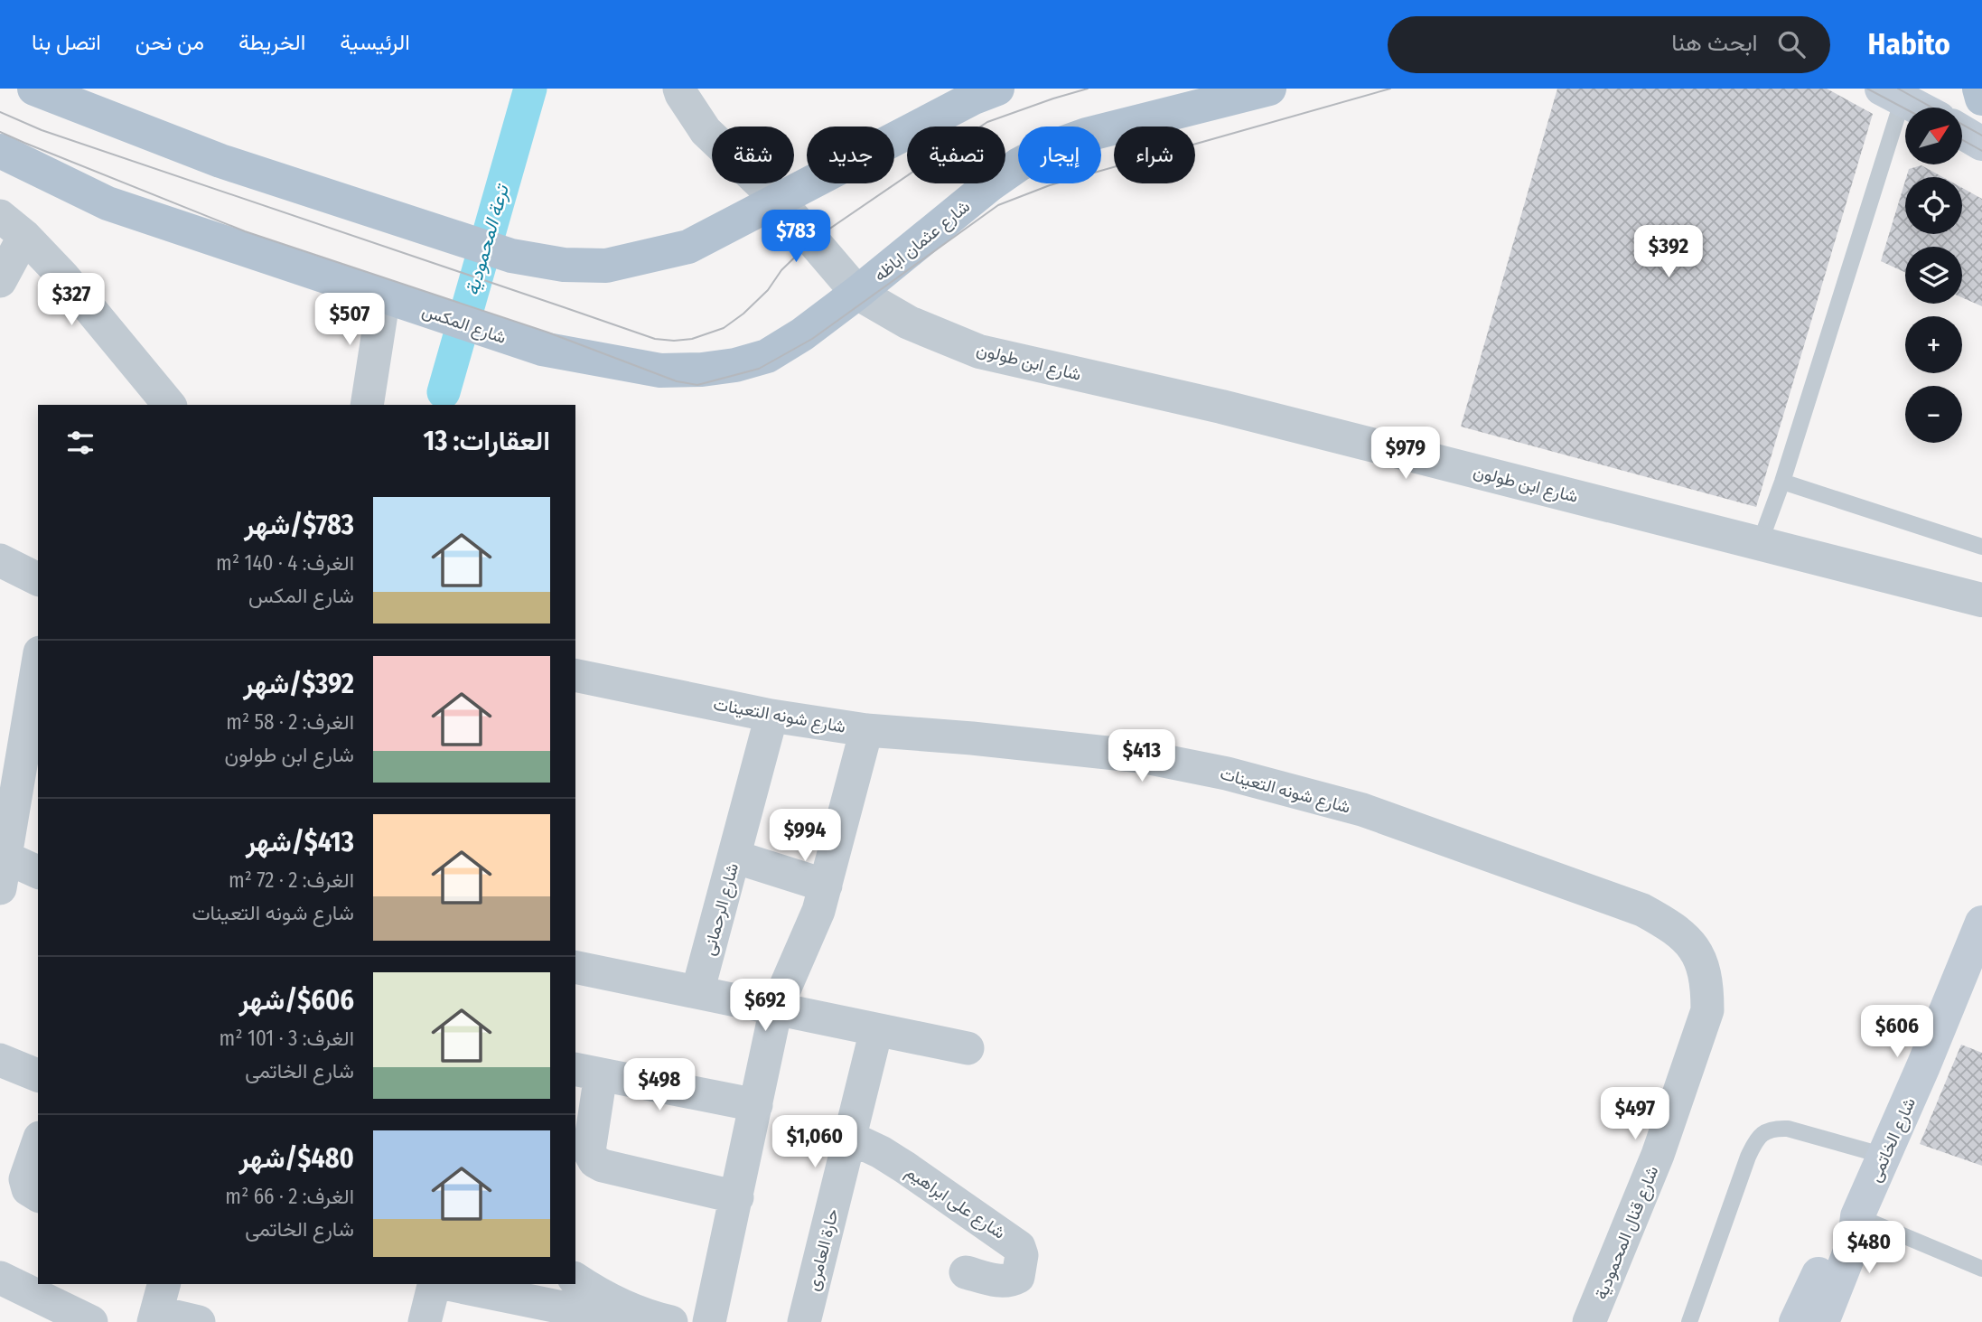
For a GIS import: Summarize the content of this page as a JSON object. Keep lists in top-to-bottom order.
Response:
{
  "streets": {
    "main road": ["شارع عثمان اباظه", "شارع المكس", "شارع الخاتمى"],
    "street": [
      "شارع ابن طولون",
      "شارع شونه التعينات",
      "شارع الرحمانى",
      "شارع على ابراهيم",
      "شارع قنال المحمودية",
      "حارة العامرى"
    ]
  },
  "crossings": [
    ["شارع عثمان اباظه", "شارع المكس"],
    ["شارع عثمان اباظه", "شارع ابن طولون"],
    ["شارع المكس", "شارع ابن طولون"],
    ["شارع شونه التعينات", "شارع الرحمانى"],
    ["شارع شونه التعينات", "شارع قنال المحمودية"],
    ["شارع على ابراهيم", "حارة العامرى"]
  ],
  "water": ["ترعة المحمودية"],
  "north": "top right",
  "page": {
    "header": "Habito",
    "search": "ابحث هنا",
    "nav": [
      "الرئيسية",
      "الخريطة",
      "من نحن",
      "اتصل بنا"
    ],
    "map_buttons": ["+", "−"],
    "chip": [
      "شراء",
      "إيجار",
      "تصفية",
      "جديد",
      "شقة"
    ],
    "price": [
      "$783",
      "$392",
      "$327",
      "$507",
      "$979",
      "$413",
      "$994",
      "$692",
      "$606",
      "$498",
      "$497",
      "$1,060",
      "$480"
    ],
    "heading": "العقارات: 13",
    "list": [
      {
        "name": "$783/شهر",
        "note": "الغرف: 4 · 140 m² · شارع المكس"
      },
      {
        "name": "$392/شهر",
        "note": "الغرف: 2 · 58 m² · شارع ابن طولون"
      },
      {
        "name": "$413/شهر",
        "note": "الغرف: 2 · 72 m² · شارع شونه التعينات"
      },
      {
        "name": "$606/شهر",
        "note": "الغرف: 3 · 101 m² · شارع الخاتمى"
      },
      {
        "name": "$480/شهر",
        "note": "الغرف: 2 · 66 m² · شارع الخاتمى"
      }
    ]
  }
}
